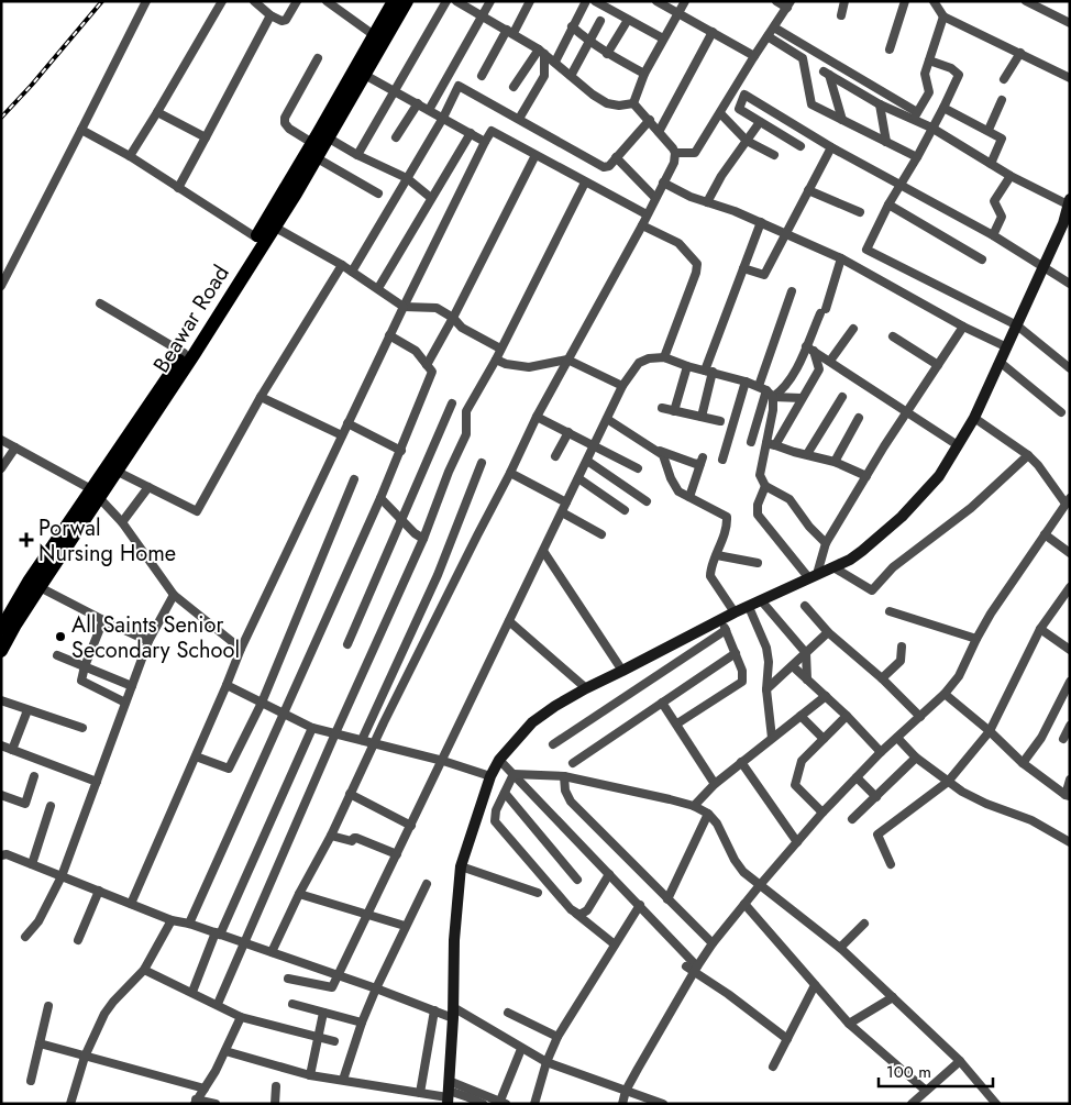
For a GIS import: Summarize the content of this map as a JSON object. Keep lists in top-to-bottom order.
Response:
{
  "streets": {
    "main road": ["Beawar Road"]
  },
  "places": {
    "health": ["Porwal Nursing Home"],
    "other": ["All Saints Senior Secondary School"]
  },
  "scale_bar": "100 m"
}
